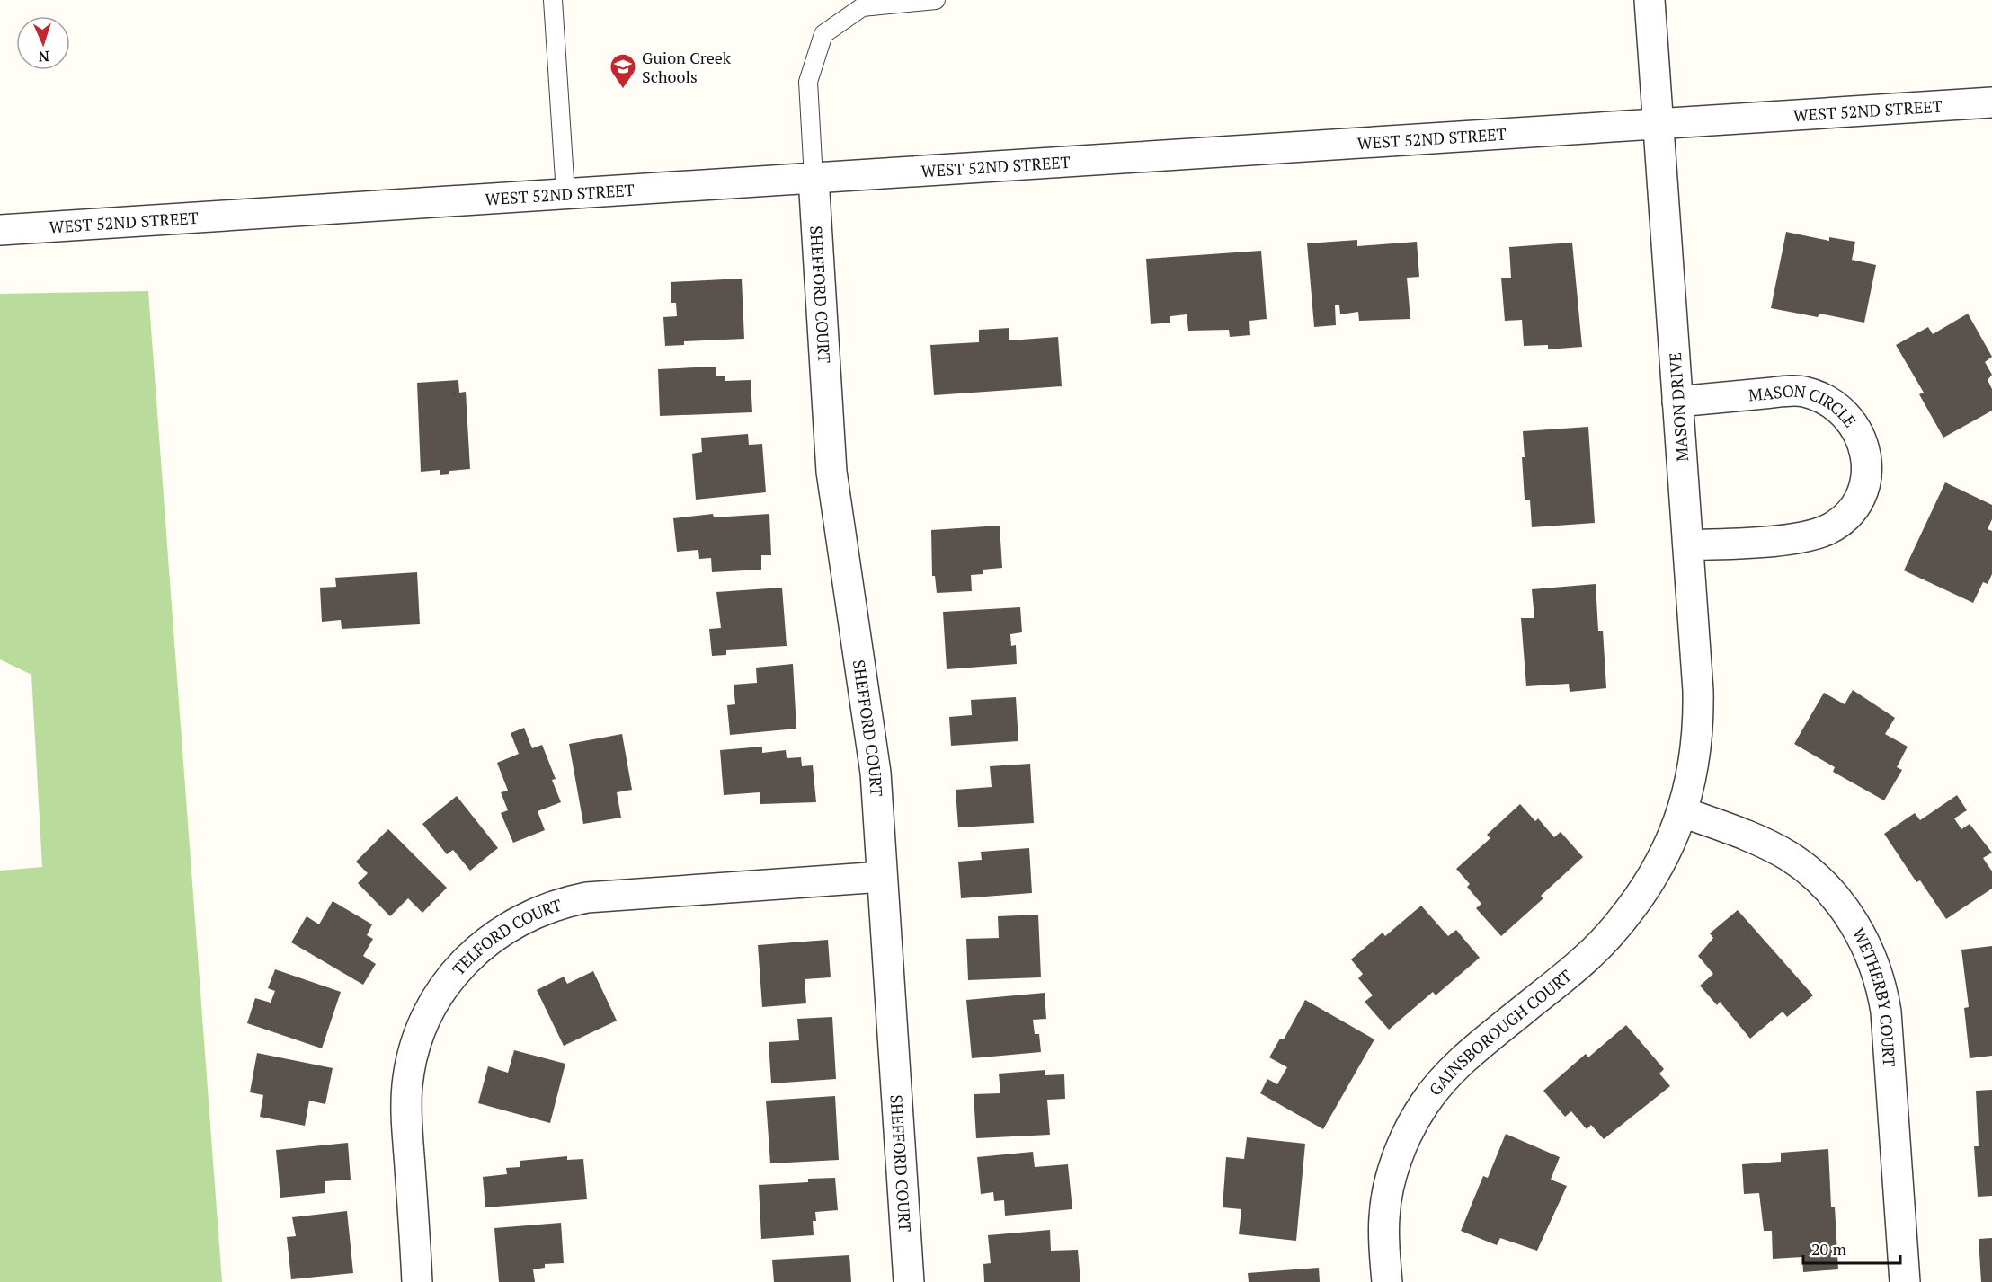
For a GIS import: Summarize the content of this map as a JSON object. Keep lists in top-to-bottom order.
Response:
{
  "streets": {
    "street": [
      "WEST 52ND STREET",
      "SHEFFORD COURT",
      "MASON DRIVE",
      "MASON CIRCLE",
      "TELFORD COURT",
      "WETHERBY COURT",
      "GAINSBOROUGH COURT"
    ]
  },
  "crossings": [
    ["WEST 52ND STREET", "SHEFFORD COURT"],
    ["WEST 52ND STREET", "MASON DRIVE"],
    ["SHEFFORD COURT", "TELFORD COURT"],
    ["MASON DRIVE", "MASON CIRCLE"],
    ["MASON DRIVE", "WETHERBY COURT"],
    ["MASON DRIVE", "GAINSBOROUGH COURT"],
    ["WETHERBY COURT", "GAINSBOROUGH COURT"]
  ],
  "places": {
    "school or university": ["Guion Creek Schools"]
  },
  "scale_bar": "20 m",
  "north": "bottom"
}
